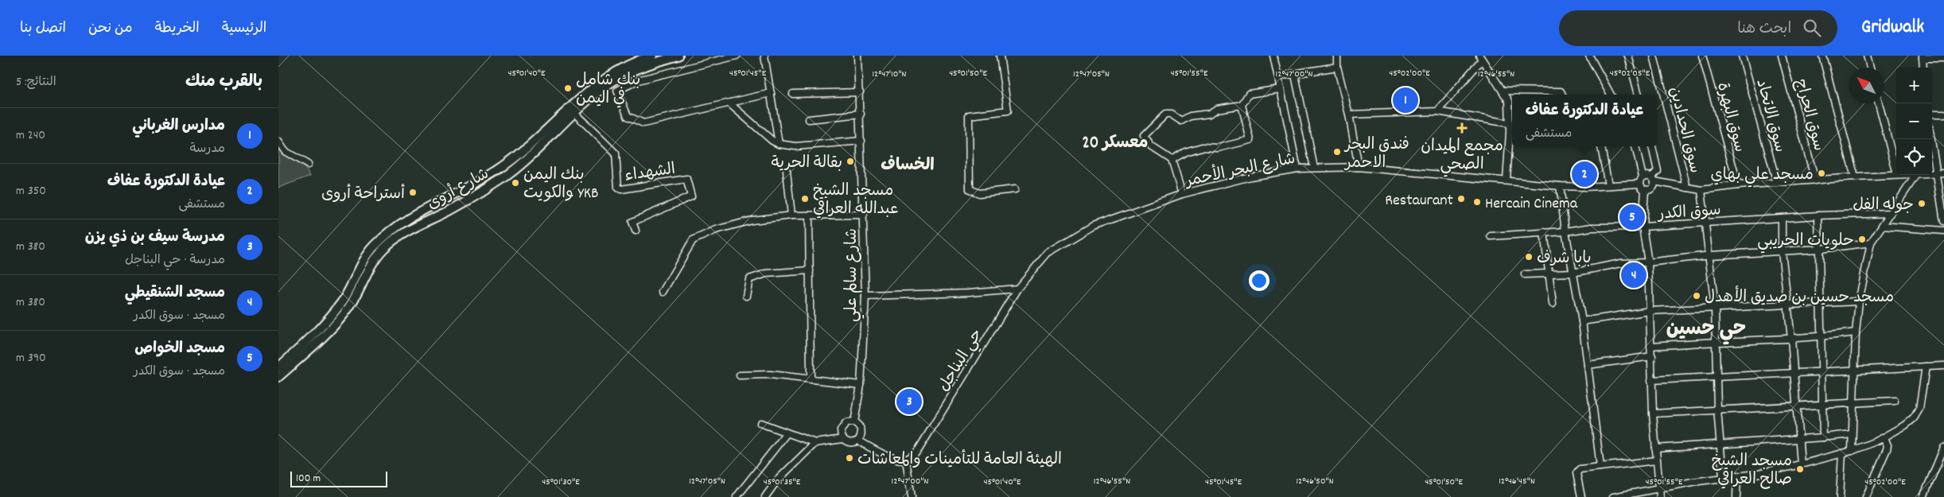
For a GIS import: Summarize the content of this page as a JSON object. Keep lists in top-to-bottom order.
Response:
{
  "streets": {
    "main road": ["شارع أروى"],
    "street": [
      "سوق الحراج",
      "سوق الاتحاد",
      "سوق البهرة",
      "سوق الحدادين",
      "شارع البحر الأحمر",
      "الشهداء",
      "سوق الكدر",
      "شارع سالم علي",
      "حي البناجل"
    ]
  },
  "crossings": [
    ["شارع البحر الأحمر", "حي البناجل"],
    ["الشهداء", "شارع أروى"]
  ],
  "districts": ["معسكر 20", "الخساف", "حي حسين"],
  "places": {
    "other": [
      "بنك شامل في اليمن",
      "فندق البحر الاحمر",
      "بقالة الحرية",
      "مسجد علي بهاي",
      "بنك اليمن والكويت YKB",
      "أستراحة أروى",
      "مسجد الشيخ عبدالله العراقي",
      "Restaurant",
      "Hercain Cinema",
      "جوله الفل",
      "حلويات الحريبي",
      "بابا شرف",
      "مسجد حسين بن صديق الأهدل",
      "الهيئة العامة للتأمينات والمعاشات",
      "مسجد الشيخ صالح العراقي"
    ],
    "health": ["مجمع الميدان الصحي"]
  },
  "scale_bar": "100 m",
  "north": "top left",
  "page": {
    "header": "Gridwalk",
    "search": "ابحث هنا",
    "nav": [
      "الرئيسية",
      "الخريطة",
      "من نحن",
      "اتصل بنا"
    ],
    "heading": ["بالقرب منك", "النتائج: 5"],
    "map_buttons": ["+", "−"],
    "pins": [
      "1",
      "2",
      "5",
      "4",
      "3"
    ],
    "popup": ["عيادة الدكتورة عفاف", "مستشفى"],
    "list": [
      {
        "mark": "1",
        "name": "مدارس الغرباني",
        "note": "مدرسة",
        "value": "240 m"
      },
      {
        "mark": "2",
        "name": "عيادة الدكتورة عفاف",
        "note": "مستشفى",
        "value": "350 m"
      },
      {
        "mark": "3",
        "name": "مدرسة سيف بن ذي يزن",
        "note": "مدرسة · حي البناجل",
        "value": "380 m"
      },
      {
        "mark": "4",
        "name": "مسجد الشنقيطي",
        "note": "مسجد · سوق الكدر",
        "value": "380 m"
      },
      {
        "mark": "5",
        "name": "مسجد الخواص",
        "note": "مسجد · سوق الكدر",
        "value": "390 m"
      }
    ],
    "scale": "100 m"
  },
  "coordinates": [
    "45°01'40\"E",
    "45°01'45\"E",
    "45°01'50\"E",
    "45°01'55\"E",
    "45°02'00\"E",
    "45°02'05\"E",
    "12°47'10\"N",
    "12°47'05\"N",
    "12°47'00\"N",
    "12°46'55\"N",
    "12°46'50\"N",
    "12°46'45\"N",
    "45°01'30\"E",
    "45°01'35\"E"
  ]
}
